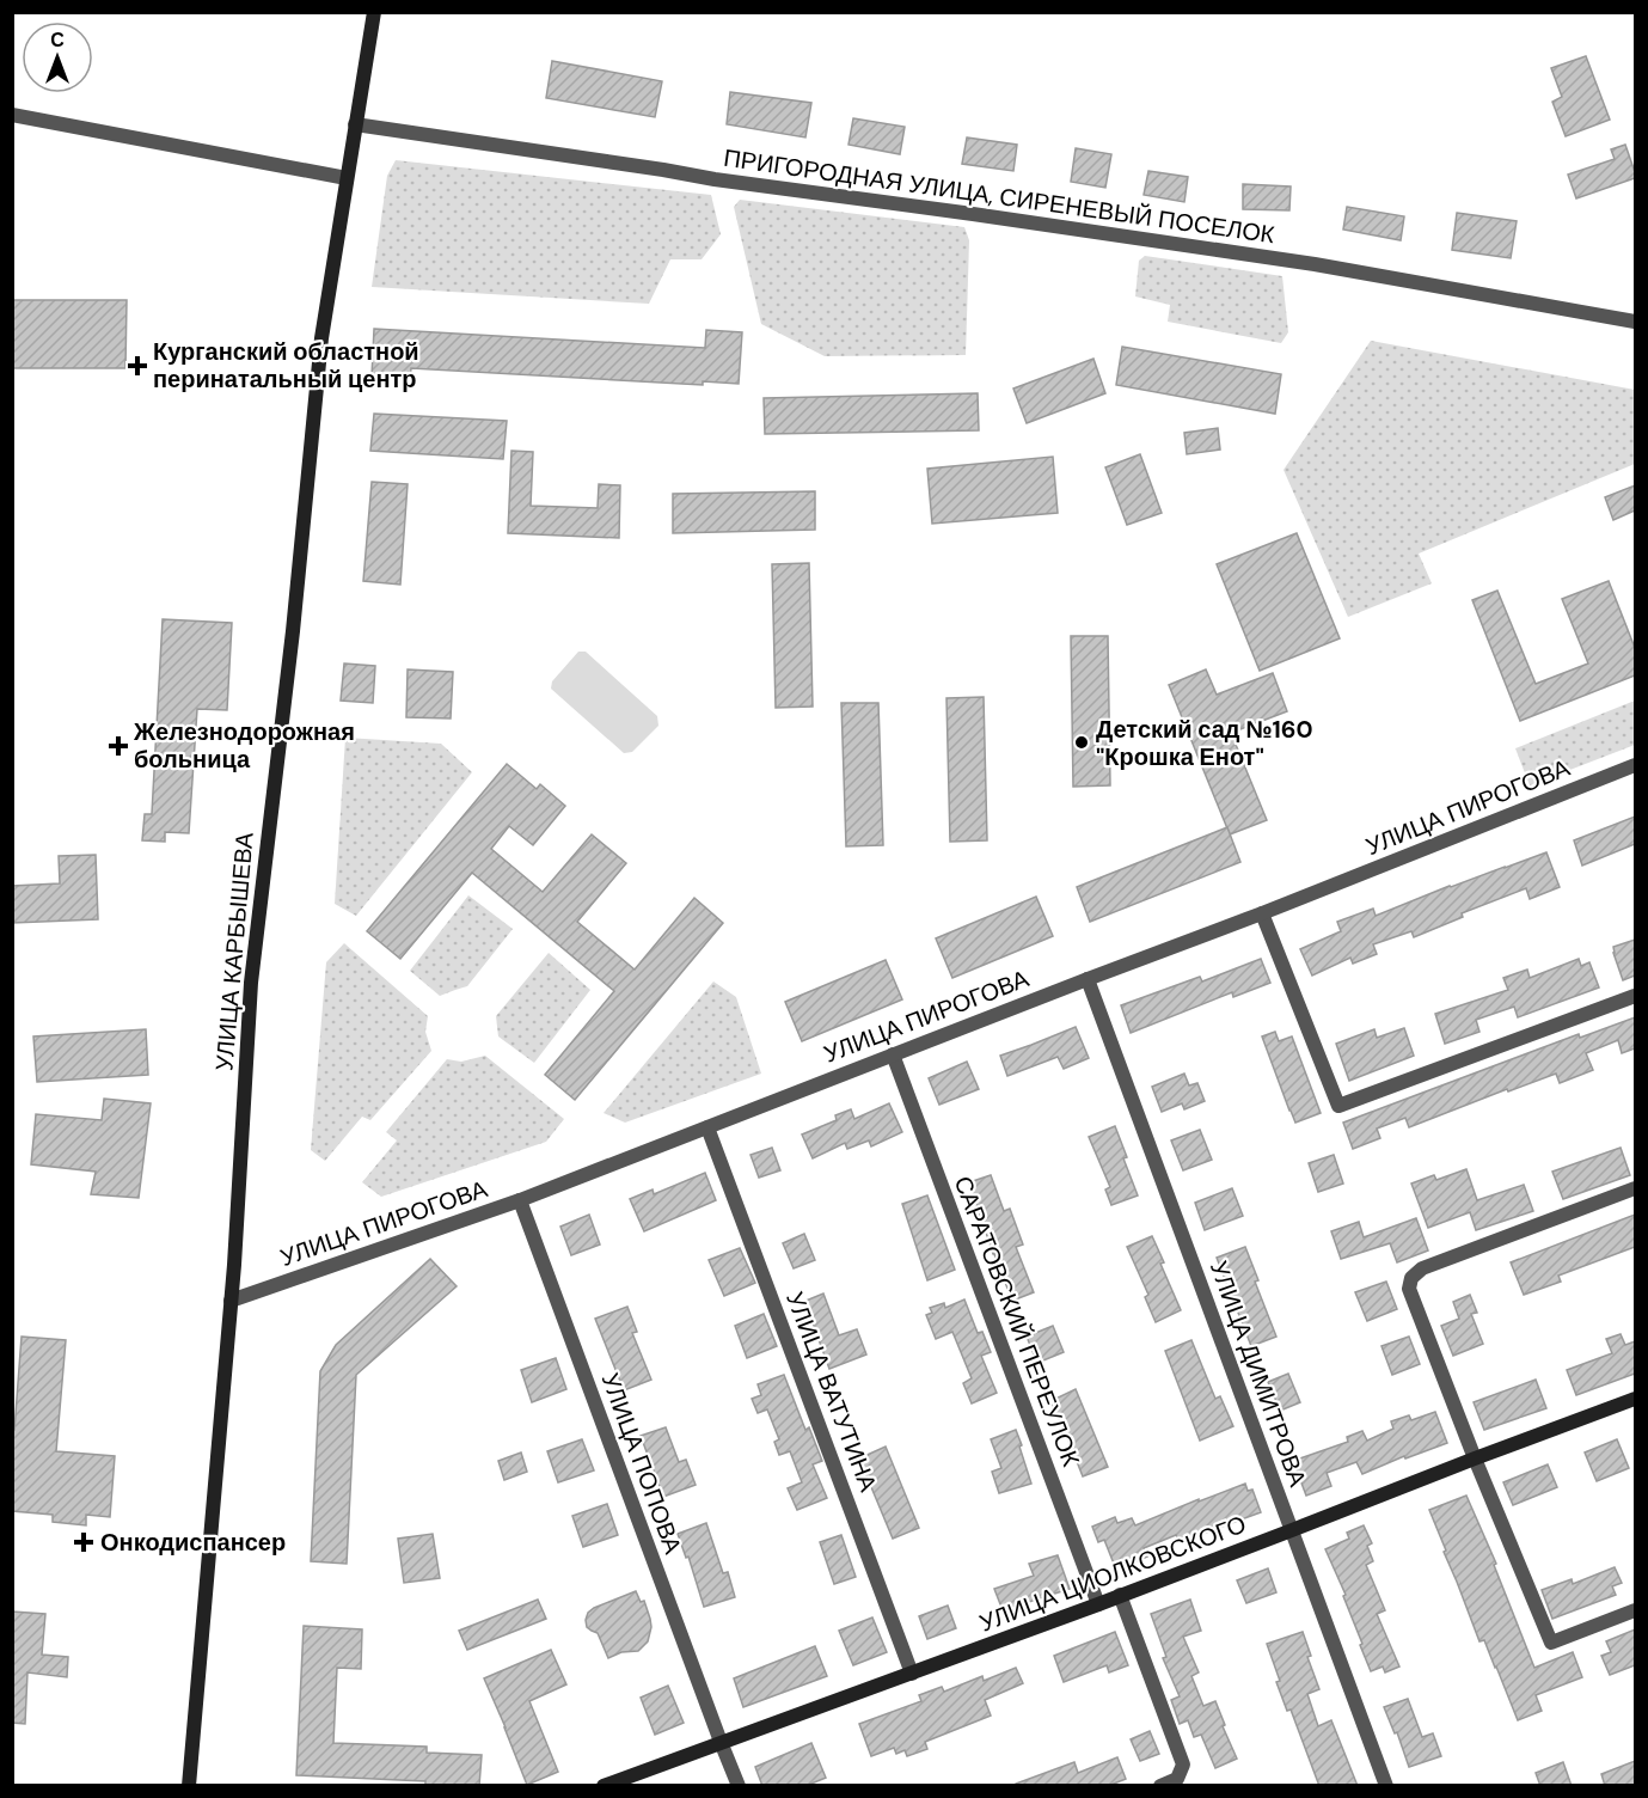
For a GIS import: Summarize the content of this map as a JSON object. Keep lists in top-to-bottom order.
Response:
{
  "streets": {
    "main road": ["УЛИЦА КАРБЫШЕВА", "УЛИЦА ЦИОЛКОВСКОГО"],
    "street": [
      "ПРИГОРОДНАЯ УЛИЦА, СИРЕНЕВЫЙ ПОСЕЛОК",
      "УЛИЦА ПИРОГОВА",
      "САРАТОВСКИЙ ПЕРЕУЛОК",
      "УЛИЦА ДИМИТРОВА",
      "УЛИЦА ВАТУТИНА",
      "УЛИЦА ПОПОВА"
    ]
  },
  "crossings": [
    ["ПРИГОРОДНАЯ УЛИЦА, СИРЕНЕВЫЙ ПОСЕЛОК", "УЛИЦА КАРБЫШЕВА"],
    ["УЛИЦА ПИРОГОВА", "УЛИЦА КАРБЫШЕВА"],
    ["УЛИЦА ПИРОГОВА", "САРАТОВСКИЙ ПЕРЕУЛОК"],
    ["УЛИЦА ПИРОГОВА", "УЛИЦА ДИМИТРОВА"],
    ["УЛИЦА ПИРОГОВА", "УЛИЦА ВАТУТИНА"],
    ["УЛИЦА ПИРОГОВА", "УЛИЦА ПОПОВА"],
    ["САРАТОВСКИЙ ПЕРЕУЛОК", "УЛИЦА ЦИОЛКОВСКОГО"],
    ["УЛИЦА ДИМИТРОВА", "УЛИЦА ЦИОЛКОВСКОГО"],
    ["УЛИЦА ВАТУТИНА", "УЛИЦА ЦИОЛКОВСКОГО"],
    ["УЛИЦА ПОПОВА", "УЛИЦА ЦИОЛКОВСКОГО"]
  ],
  "places": {
    "health": ["Курганский областной перинатальный центр", "Железнодорожная больница", "Онкодиспансер"],
    "other": ["Детский сад №160 \"Крошка Енот\""]
  },
  "north": "top"
}
